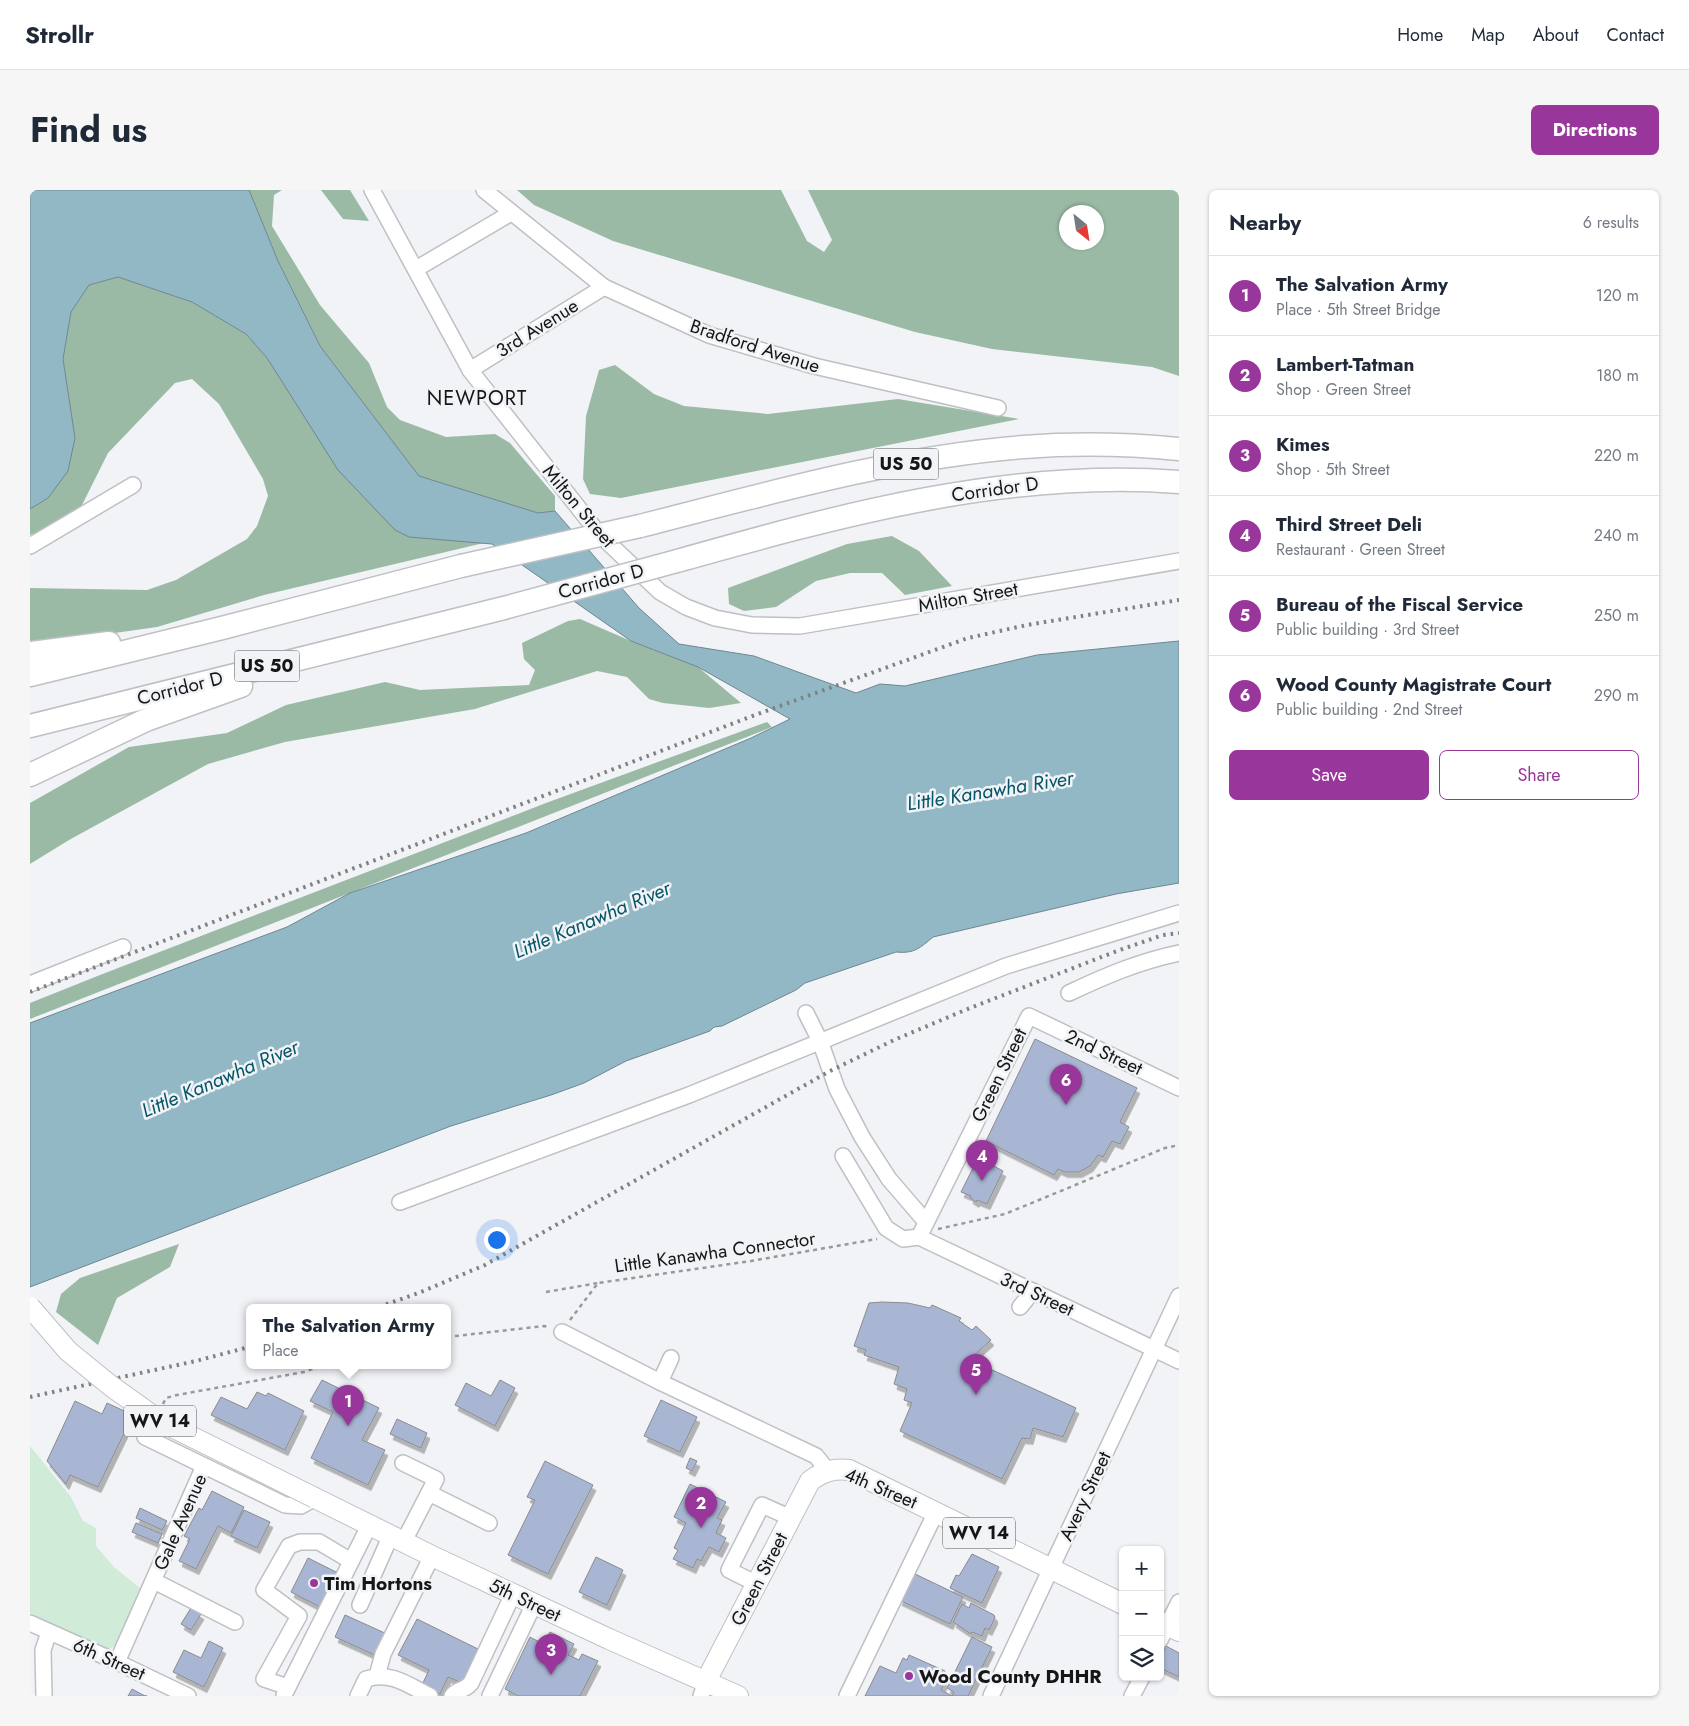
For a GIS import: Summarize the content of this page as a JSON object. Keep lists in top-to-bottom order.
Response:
{
  "streets": {
    "highway": ["US 50", "Corridor D"],
    "main road": [
      "Green Street",
      "WV 14",
      "4th Street",
      "5th Street"
    ],
    "street": [
      "3rd Avenue",
      "Bradford Avenue",
      "Milton Street",
      "2nd Street",
      "3rd Street",
      "Avery Street",
      "Gale Avenue",
      "6th Street"
    ],
    "path": ["Little Kanawha Connector"]
  },
  "crossings": [
    ["3rd Avenue", "Bradford Avenue"],
    ["3rd Avenue", "Milton Street"],
    ["2nd Street", "Green Street"],
    ["Green Street", "4th Street"],
    ["Green Street", "5th Street"],
    ["Little Kanawha Connector", "4th Street"],
    ["3rd Street", "Avery Street"],
    ["WV 14", "Gale Avenue"],
    ["WV 14", "5th Street"],
    ["4th Street", "Avery Street"],
    ["Gale Avenue", "5th Street"],
    ["Gale Avenue", "6th Street"]
  ],
  "districts": ["NEWPORT"],
  "water": ["Little Kanawha River"],
  "places": ["Tim Hortons", "Wood County DHHR"],
  "north": "bottom right",
  "page": {
    "header": "Strollr",
    "nav": [
      "Home",
      "Map",
      "About",
      "Contact"
    ],
    "title": "Find us",
    "buttons": [
      "Directions",
      ["Save", "Share"]
    ],
    "heading": ["Nearby", "6 results"],
    "list": [
      {
        "mark": "1",
        "name": "The Salvation Army",
        "note": "Place · 5th Street Bridge",
        "value": "120 m"
      },
      {
        "mark": "2",
        "name": "Lambert-Tatman",
        "note": "Shop · Green Street",
        "value": "180 m"
      },
      {
        "mark": "3",
        "name": "Kimes",
        "note": "Shop · 5th Street",
        "value": "220 m"
      },
      {
        "mark": "4",
        "name": "Third Street Deli",
        "note": "Restaurant · Green Street",
        "value": "240 m"
      },
      {
        "mark": "5",
        "name": "Bureau of the Fiscal Service",
        "note": "Public building · 3rd Street",
        "value": "250 m"
      },
      {
        "mark": "6",
        "name": "Wood County Magistrate Court",
        "note": "Public building · 2nd Street",
        "value": "290 m"
      }
    ],
    "pins": [
      "6",
      "4",
      "5",
      "1",
      "2",
      "3"
    ],
    "popup": ["The Salvation Army", "Place"],
    "map_buttons": ["+", "−"]
  }
}
